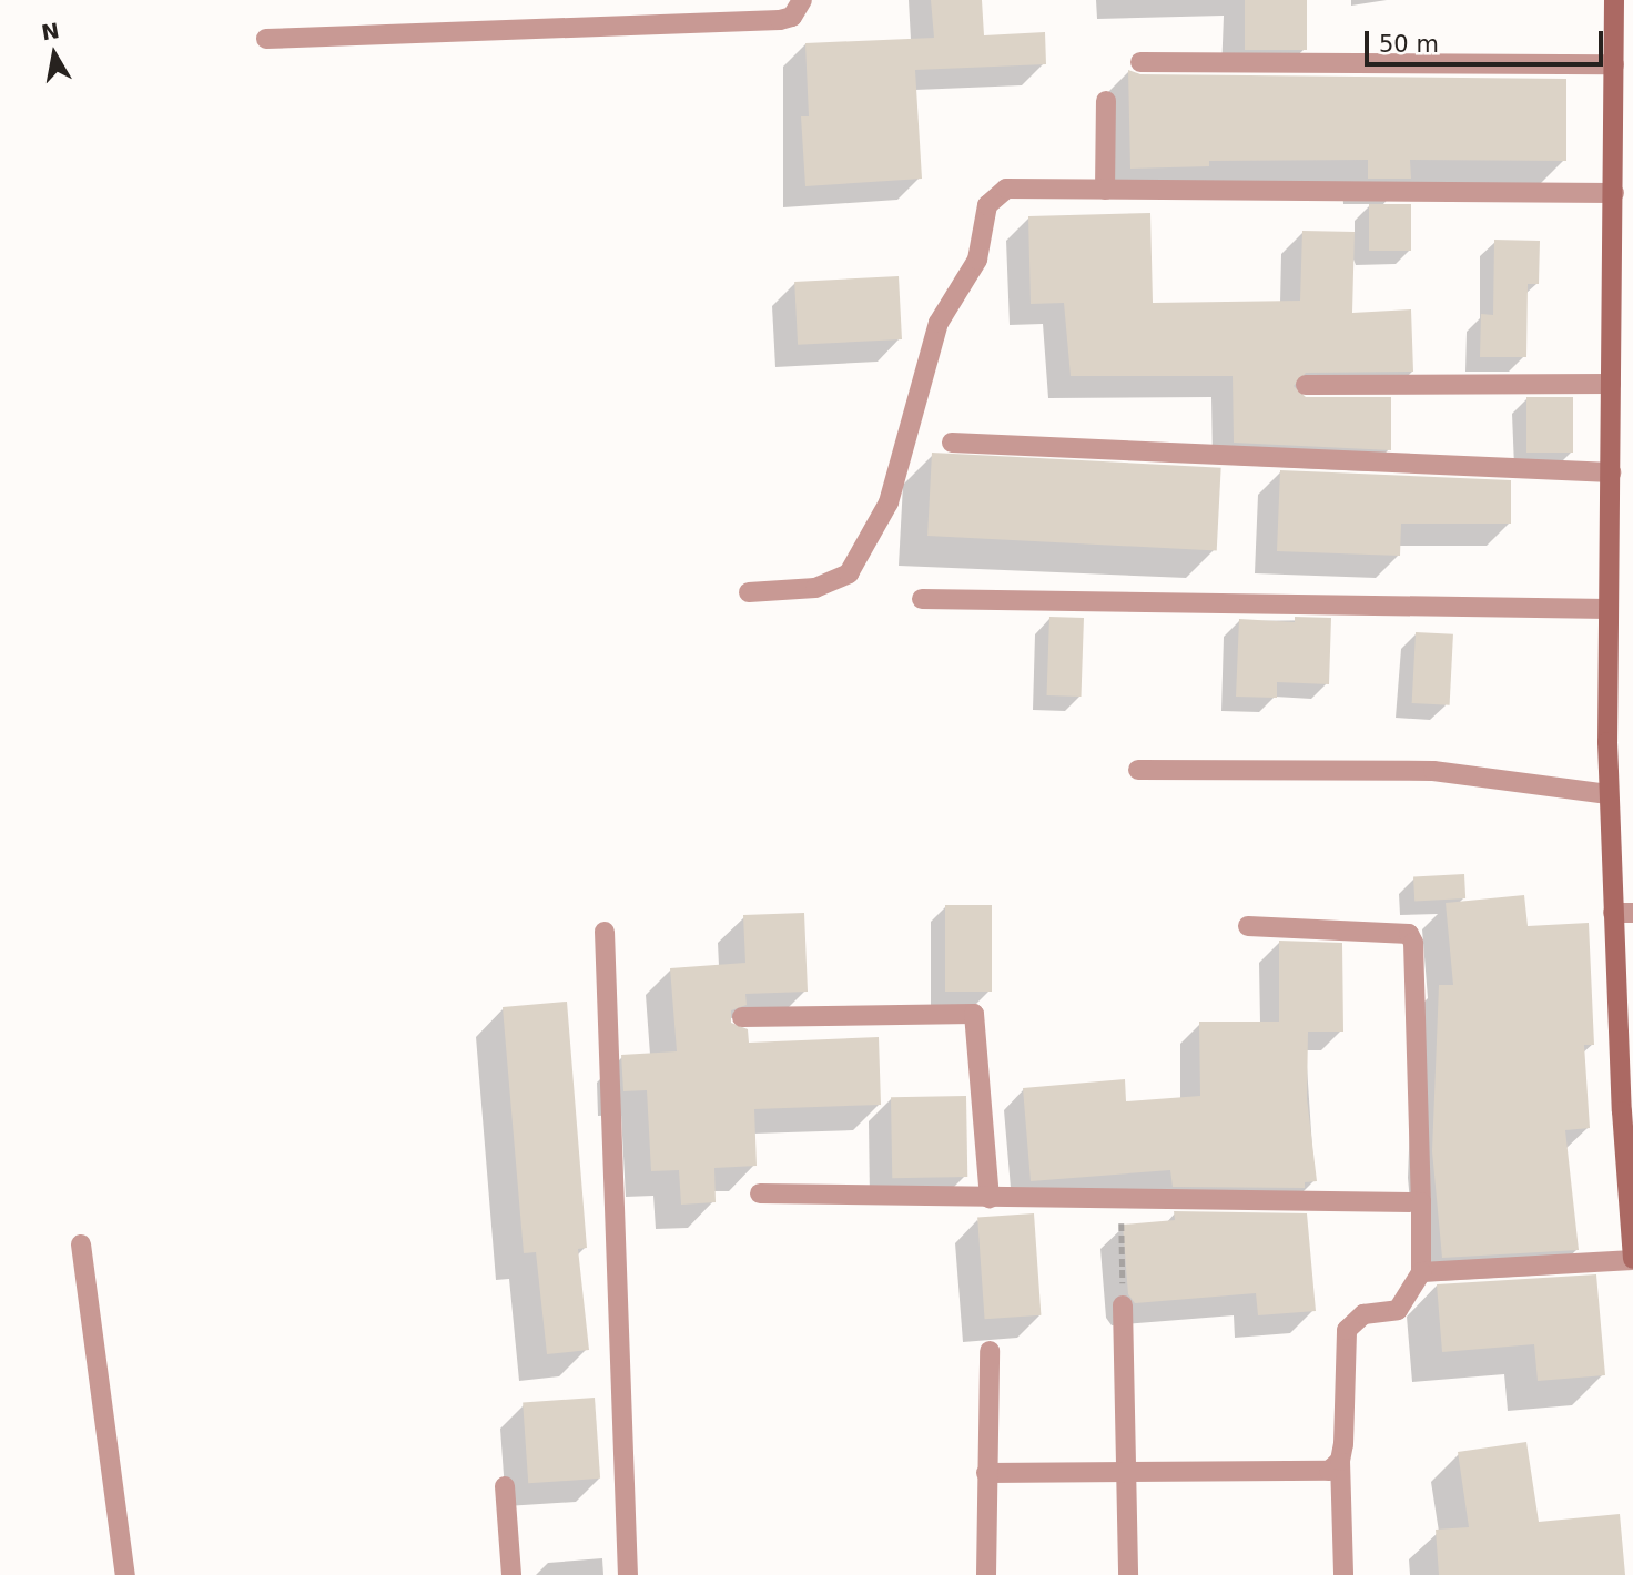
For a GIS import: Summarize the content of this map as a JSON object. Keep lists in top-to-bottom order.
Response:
{
  "scale_bar": "50 m",
  "north": "top"
}
